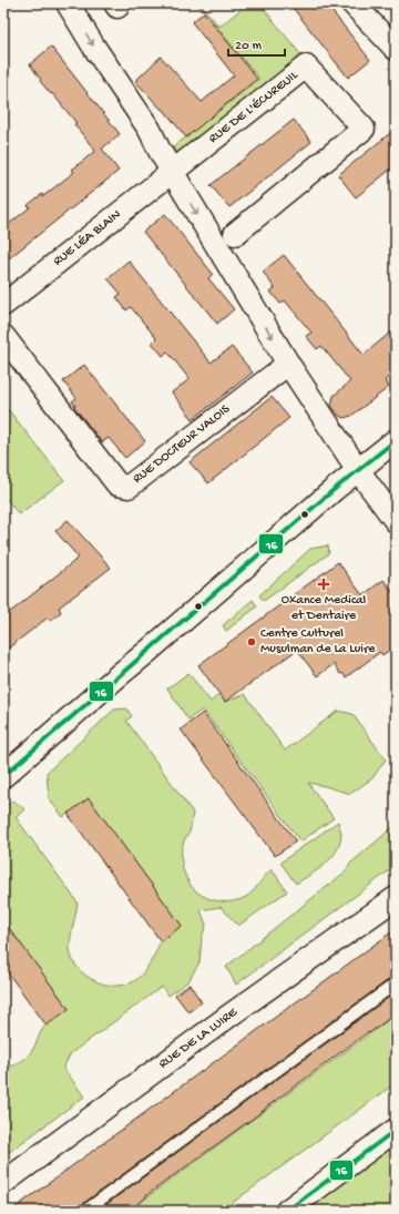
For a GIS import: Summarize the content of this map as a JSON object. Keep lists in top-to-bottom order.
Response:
{
  "streets": {
    "street": [
      "RUE DE L'ÉCUREUIL",
      "RUE LÉA BLAIN",
      "RUE DOCTEUR VALOIS",
      "RUE DE LA LUIRE"
    ]
  },
  "crossings": [
    ["RUE DE L'ÉCUREUIL", "RUE LÉA BLAIN"]
  ],
  "places": {
    "health": ["Oxance Medical et Dentaire"],
    "other": ["Centre Culturel Musulman de La Luire"]
  },
  "lines": ["transit line 16"],
  "scale_bar": "20 m"
}
